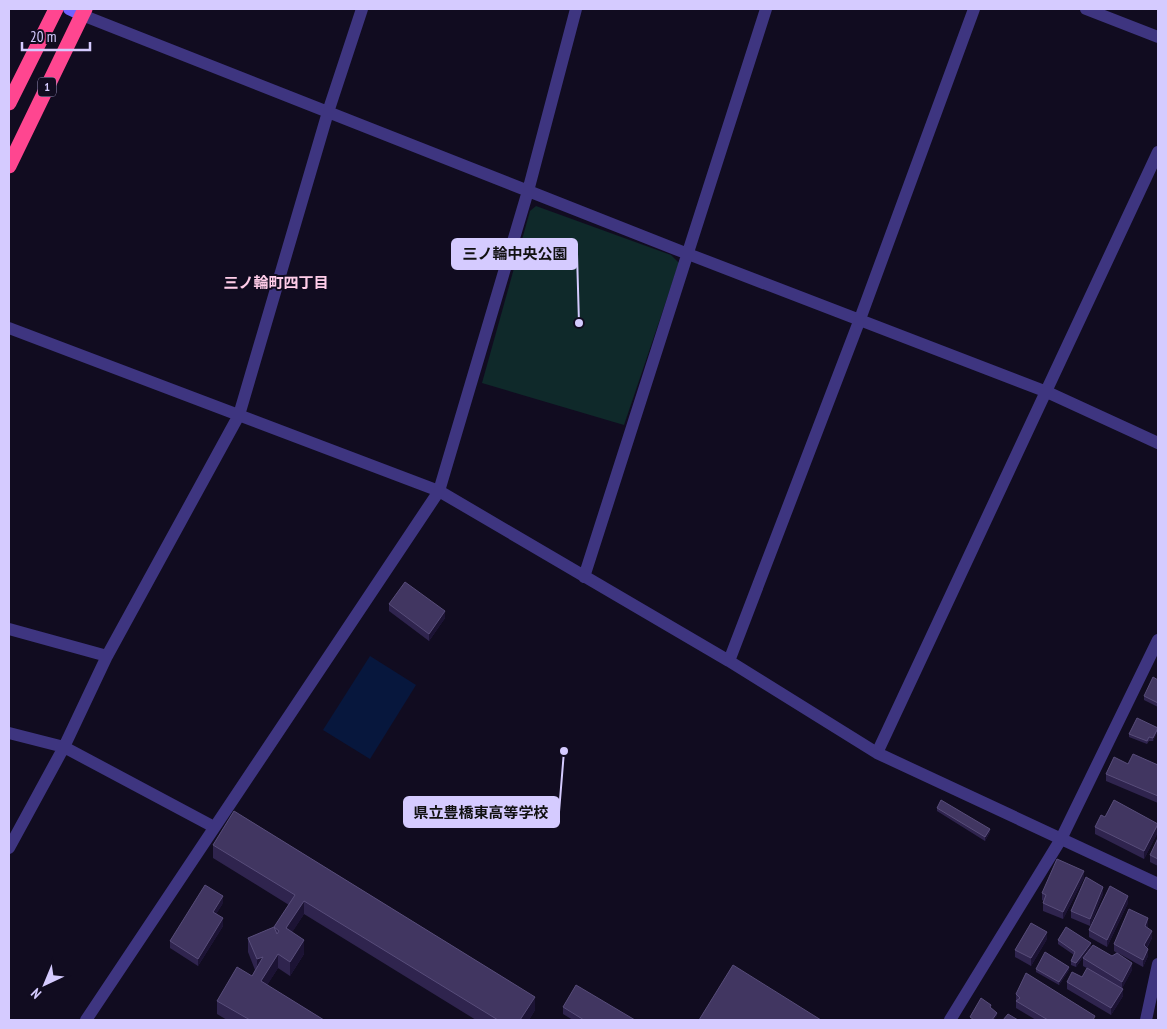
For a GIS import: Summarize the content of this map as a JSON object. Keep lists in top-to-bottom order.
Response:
{
  "streets": {
    "highway": ["1"]
  },
  "districts": ["三ノ輪町四丁目"],
  "places": ["三ノ輪中央公園", "県立豊橋東高等学校"],
  "scale_bar": "20 m",
  "north": "bottom left"
}
